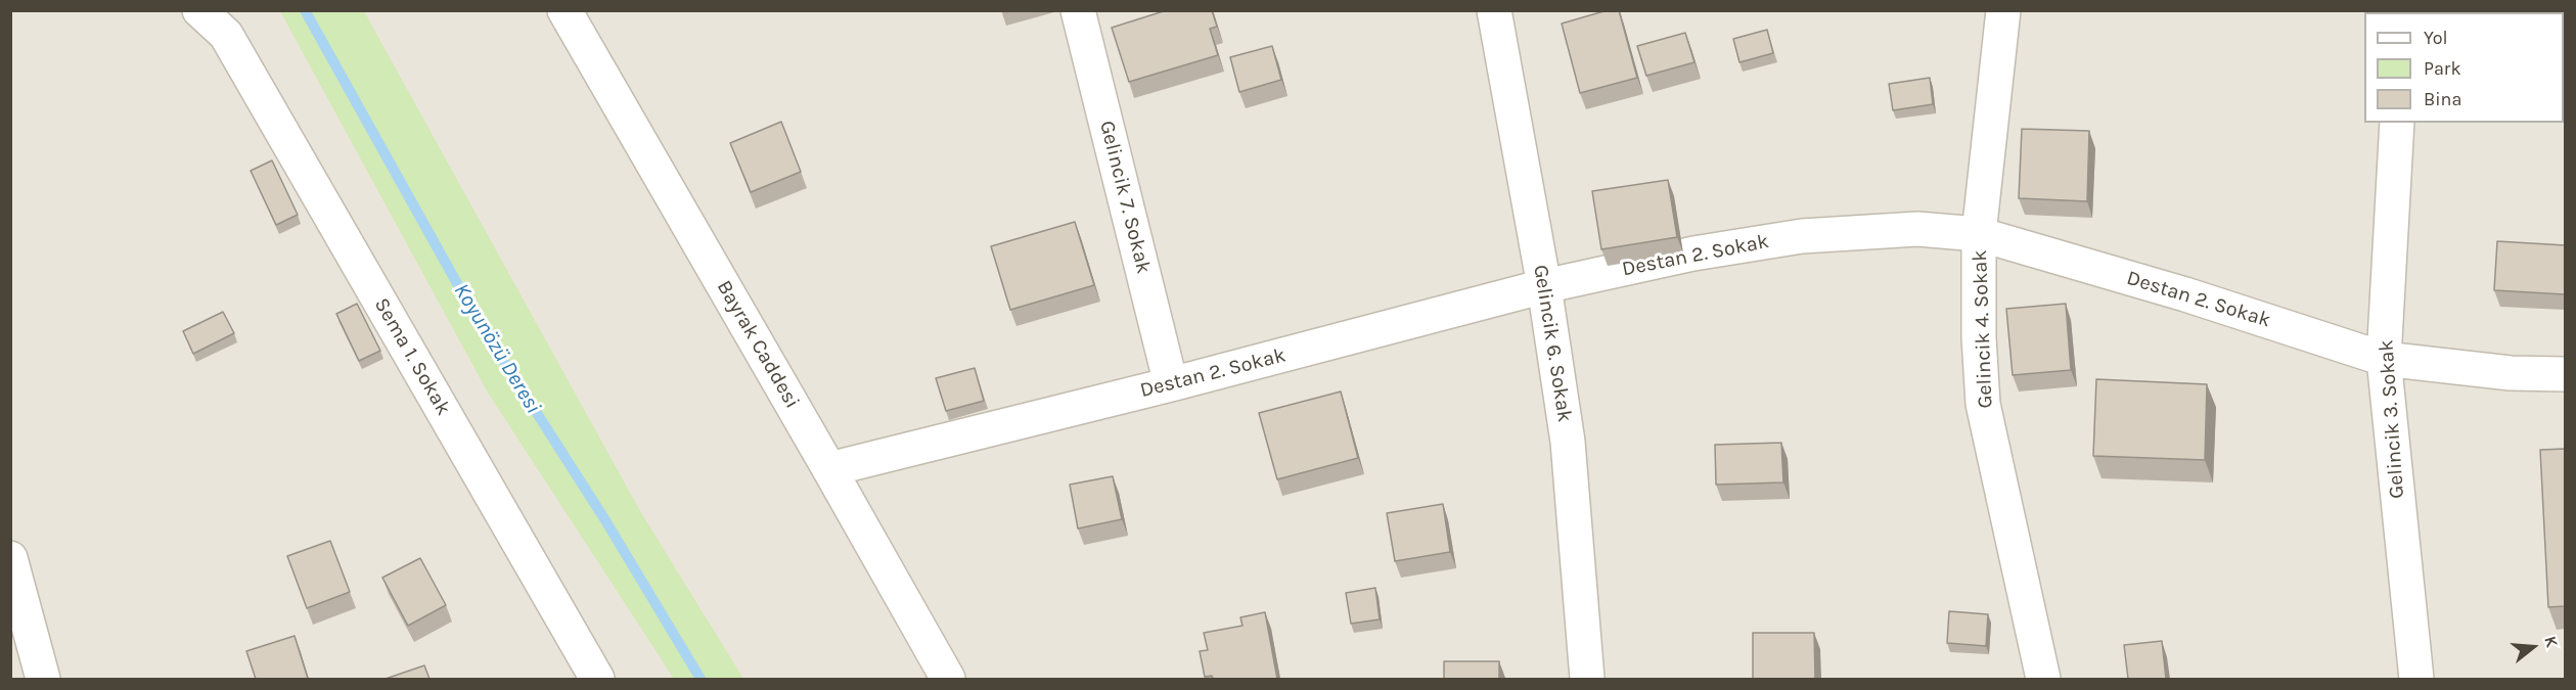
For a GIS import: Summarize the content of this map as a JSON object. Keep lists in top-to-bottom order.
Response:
{
  "streets": {
    "street": [
      "Gelincik 7. Sokak",
      "Destan 2. Sokak",
      "Gelincik 4. Sokak",
      "Gelincik 6. Sokak",
      "Bayrak Caddesi",
      "Sema 1. Sokak",
      "Gelincik 3. Sokak"
    ]
  },
  "crossings": [
    ["Gelincik 7. Sokak", "Destan 2. Sokak"],
    ["Destan 2. Sokak", "Gelincik 4. Sokak"],
    ["Destan 2. Sokak", "Gelincik 6. Sokak"],
    ["Destan 2. Sokak", "Bayrak Caddesi"],
    ["Destan 2. Sokak", "Gelincik 3. Sokak"]
  ],
  "water": ["Koyunözü Deresi"],
  "legend": ["Yol", "Park", "Bina"],
  "north": "right"
}
